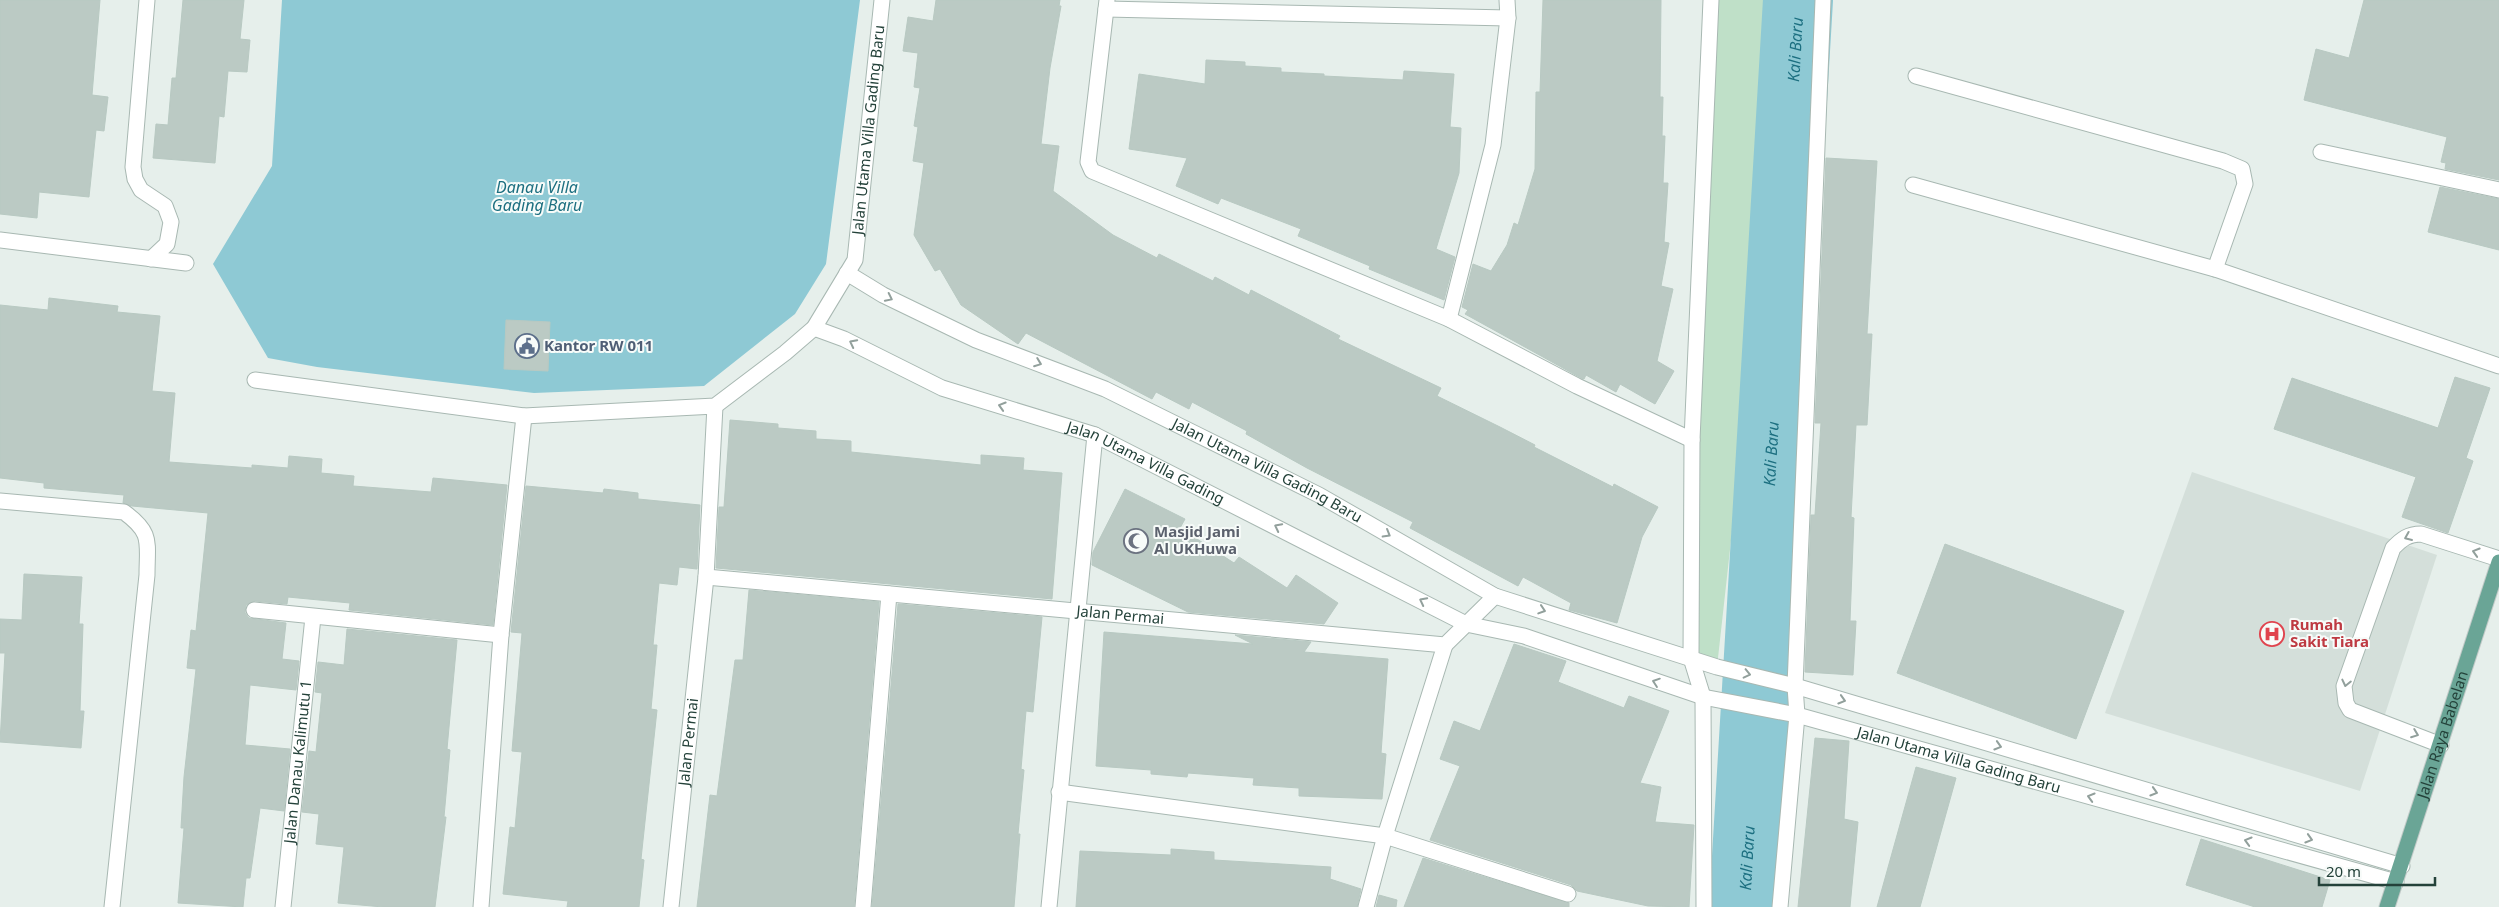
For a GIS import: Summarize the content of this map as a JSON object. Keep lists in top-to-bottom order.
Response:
{
  "streets": {
    "main road": ["Jalan Raya Babelan"],
    "street": [
      "Jalan Utama Villa Gading Baru",
      "Jalan Utama Villa Gading",
      "Jalan Permai",
      "Jalan Danau Kalimutu 1"
    ]
  },
  "crossings": [
    ["Jalan Utama Villa Gading Baru", "Jalan Utama Villa Gading"],
    ["Jalan Utama Villa Gading Baru", "Jalan Raya Babelan"]
  ],
  "one_way": ["Jalan Utama Villa Gading"],
  "water": ["Kali Baru", "Danau Villa Gading Baru"],
  "places": {
    "public building": ["Kantor RW 011"],
    "mosque": ["Masjid Jami Al UKHuwa"],
    "hospital": ["Rumah Sakit Tiara"]
  },
  "scale_bar": "20 m"
}
